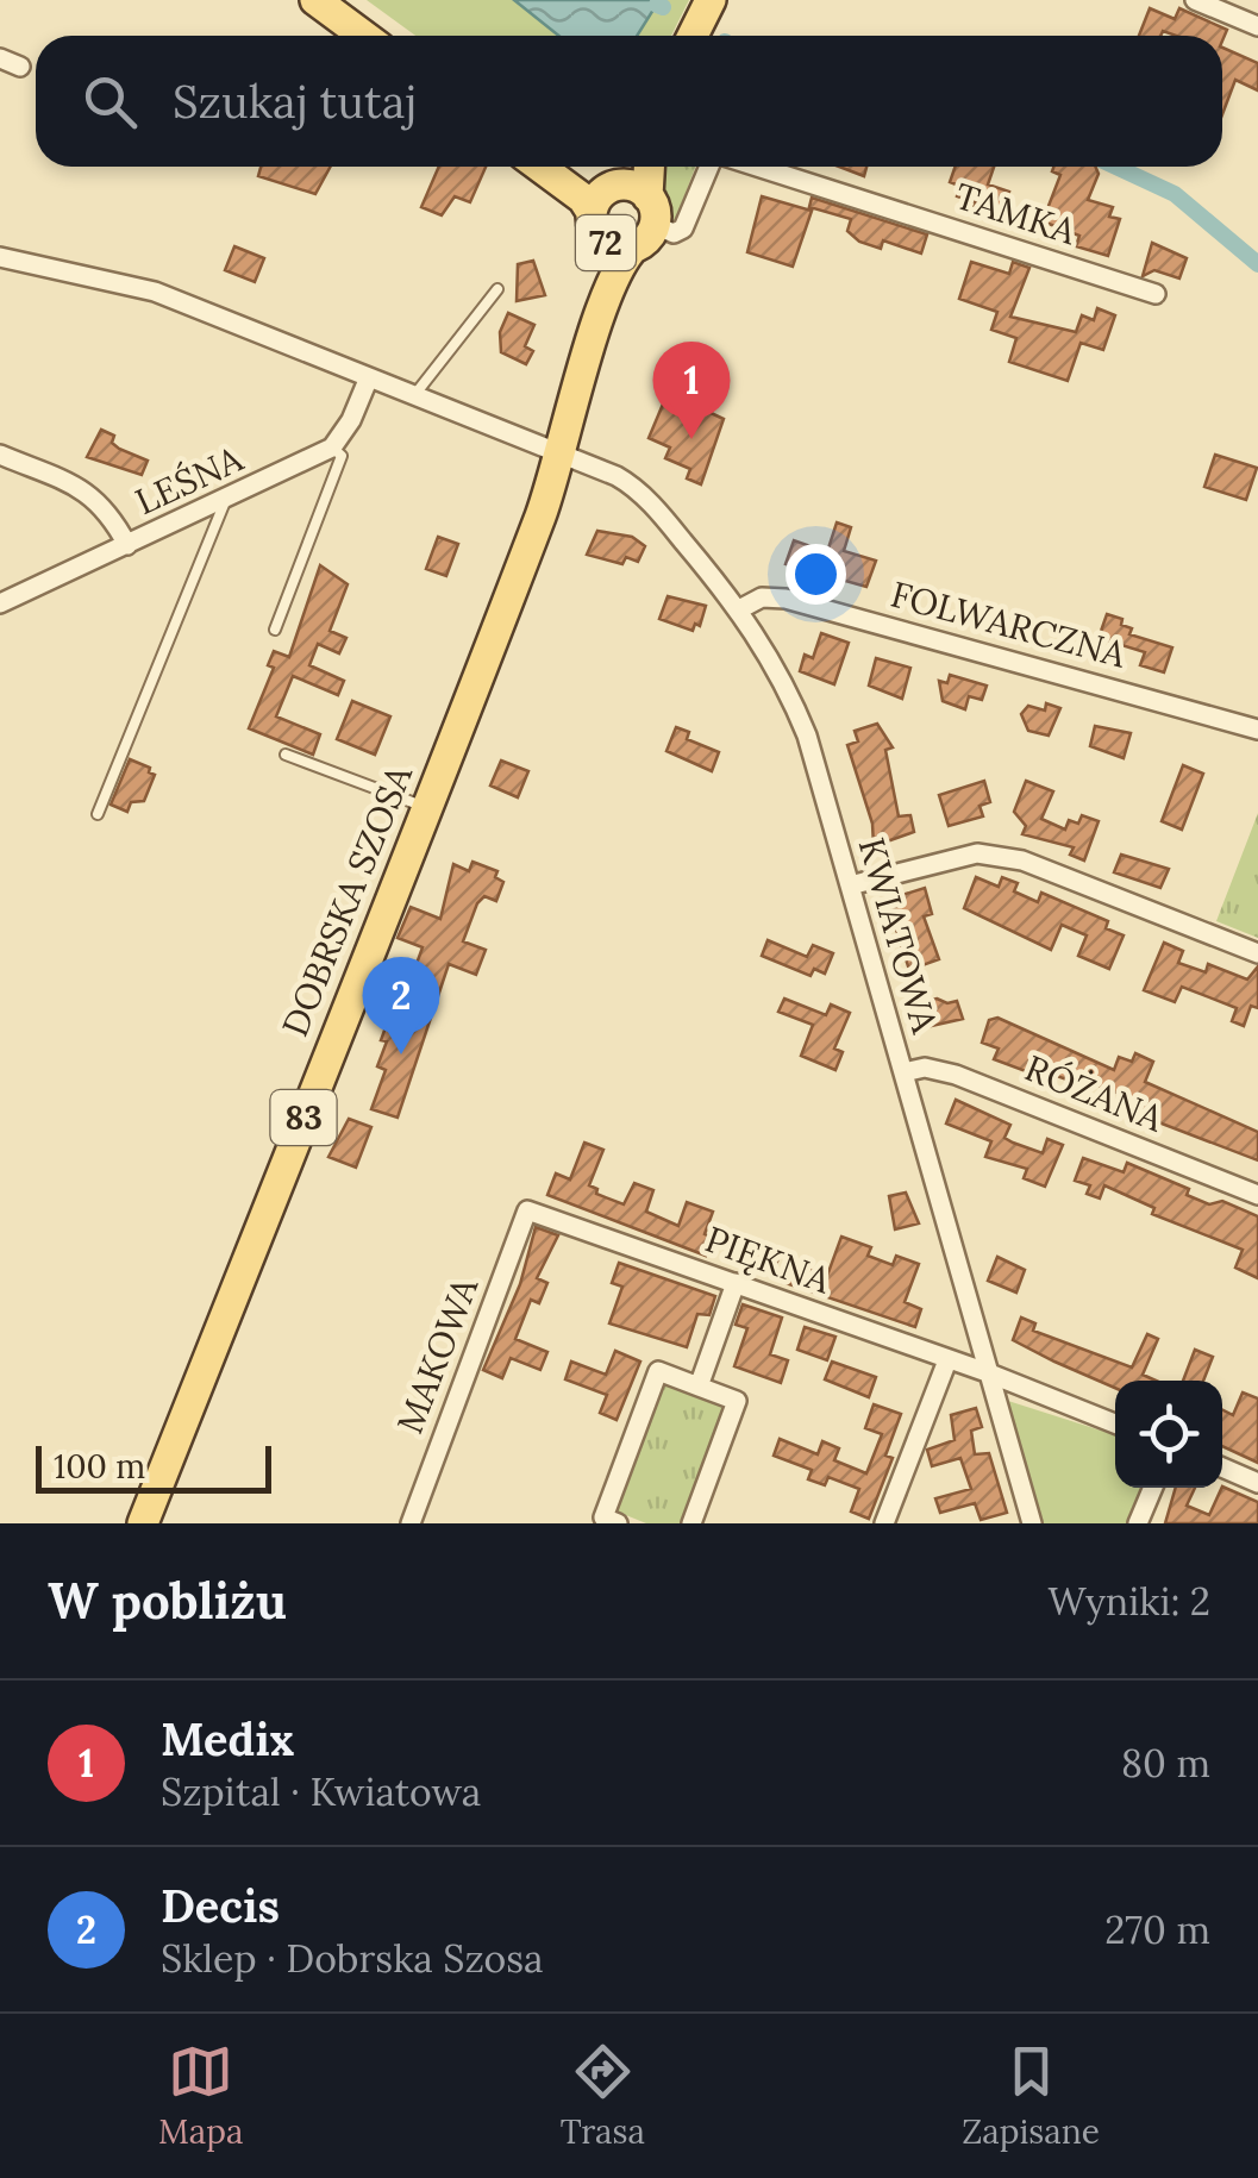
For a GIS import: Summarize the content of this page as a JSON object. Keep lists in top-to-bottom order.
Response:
{
  "streets": {
    "main road": ["72", "DOBRSKA SZOSA", "83"],
    "street": [
      "TAMKA",
      "LEŚNA",
      "FOLWARCZNA",
      "KWIATOWA",
      "RÓŻANA",
      "PIĘKNA",
      "MAKOWA"
    ]
  },
  "crossings": [
    ["TAMKA", "72"],
    ["TAMKA", "DOBRSKA SZOSA"],
    ["72", "DOBRSKA SZOSA"],
    ["FOLWARCZNA", "KWIATOWA"],
    ["DOBRSKA SZOSA", "KWIATOWA"],
    ["KWIATOWA", "RÓŻANA"],
    ["KWIATOWA", "PIĘKNA"],
    ["PIĘKNA", "MAKOWA"]
  ],
  "scale_bar": "100 m",
  "page": {
    "search": "Szukaj tutaj",
    "pins": ["1", "2"],
    "scale": "100 m",
    "heading": ["W pobliżu", "Wyniki: 2"],
    "list": [
      {
        "mark": "1",
        "name": "Medix",
        "note": "Szpital · Kwiatowa",
        "value": "80 m"
      },
      {
        "mark": "2",
        "name": "Decis",
        "note": "Sklep · Dobrska Szosa",
        "value": "270 m"
      }
    ],
    "nav": ["Mapa", "Trasa", "Zapisane"]
  }
}
